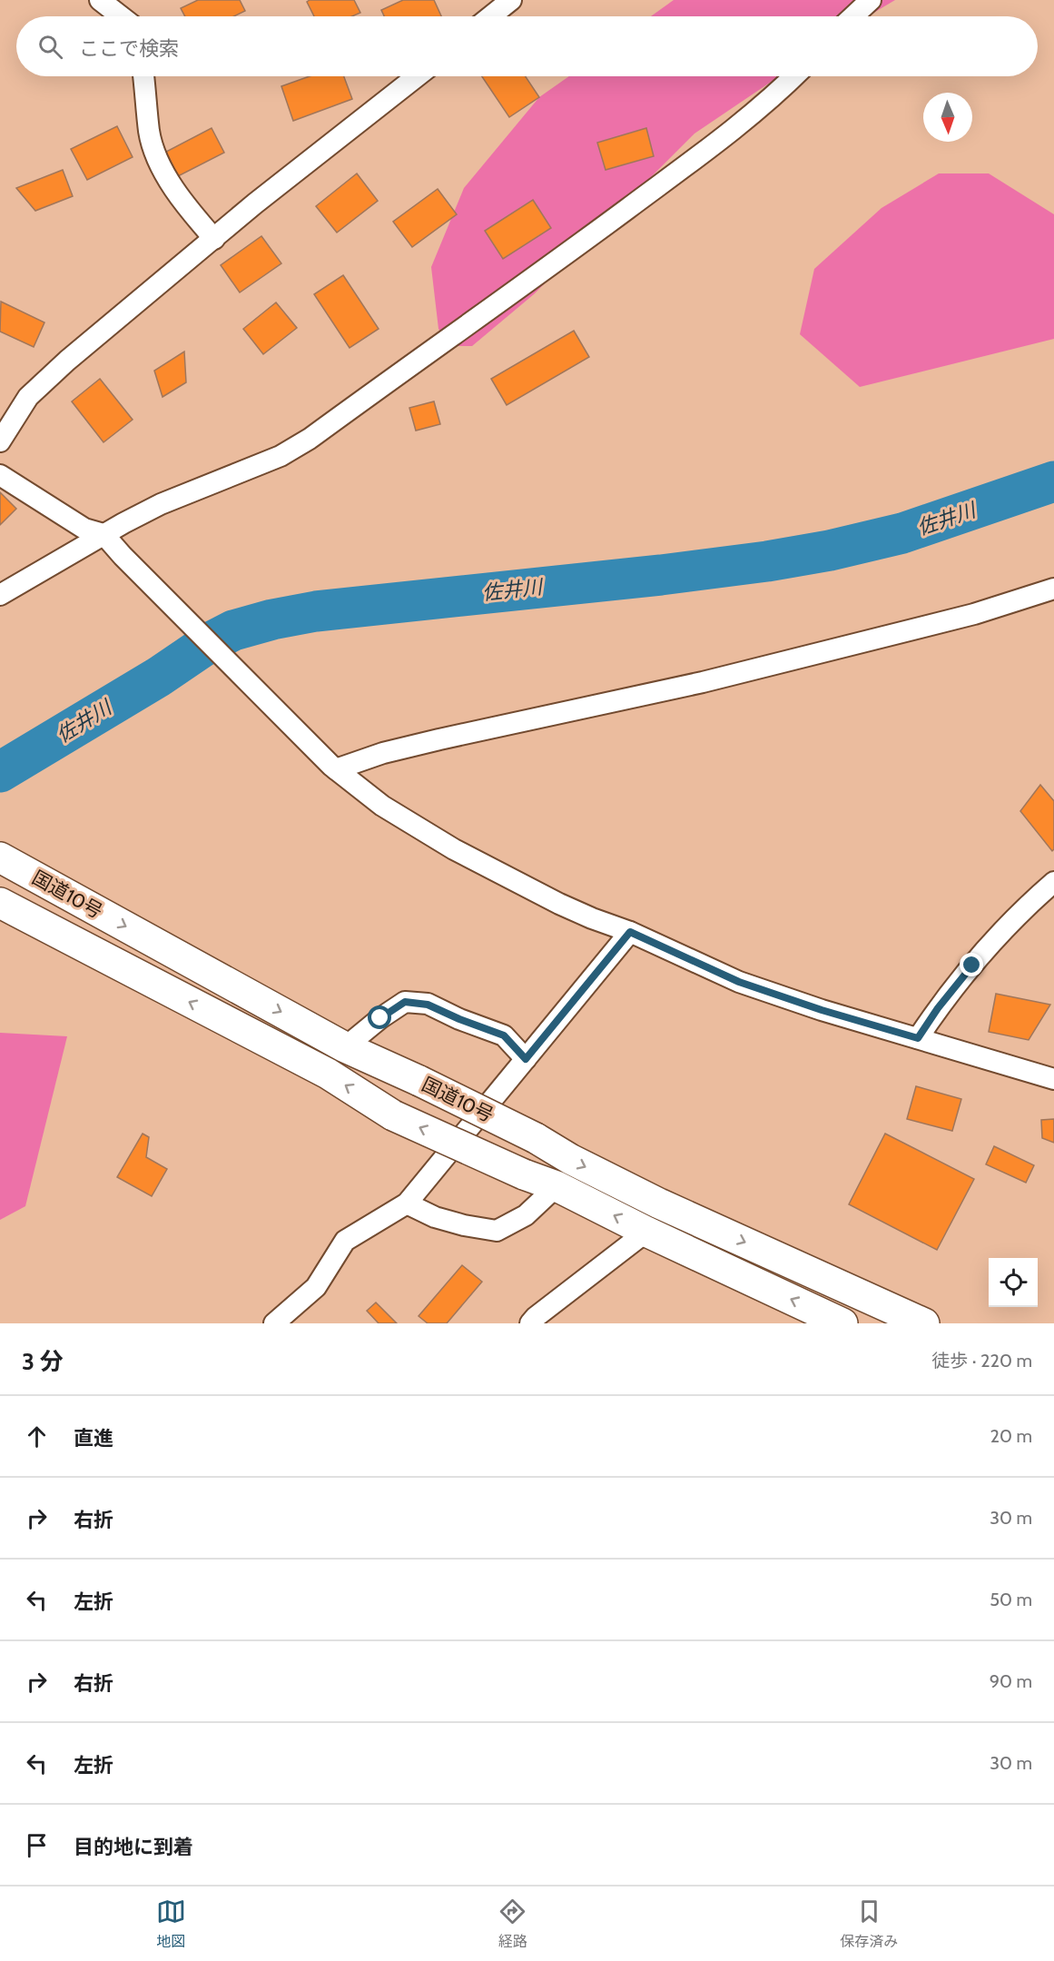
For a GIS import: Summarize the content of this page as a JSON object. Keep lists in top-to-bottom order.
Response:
{
  "streets": {
    "highway": ["国道10号"]
  },
  "water": ["佐井川"],
  "north": "bottom",
  "page": {
    "search": "ここで検索",
    "heading": ["3 分", "徒歩 · 220 m"],
    "list": [
      ["直進", "20 m"],
      ["右折", "30 m"],
      ["左折", "50 m"],
      ["右折", "90 m"],
      ["左折", "30 m"],
      "目的地に到着"
    ],
    "nav": ["地図", "経路", "保存済み"]
  }
}
